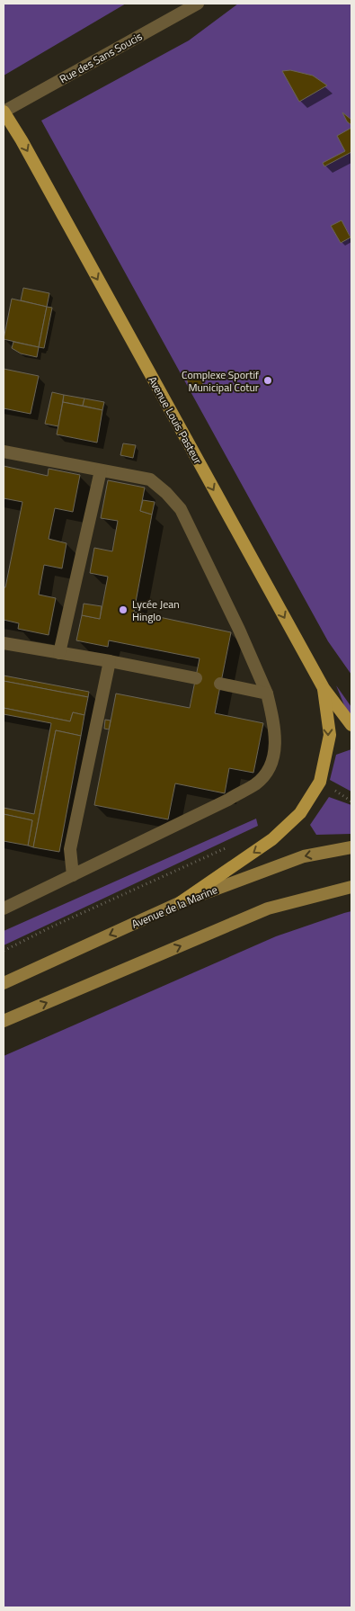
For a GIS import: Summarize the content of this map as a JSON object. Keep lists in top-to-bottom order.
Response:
{
  "streets": {
    "main road": ["Avenue Louis Pasteur", "Avenue de la Marine"],
    "street": ["Rue des Sans Soucis"]
  },
  "crossings": [
    ["Rue des Sans Soucis", "Avenue Louis Pasteur"]
  ],
  "one_way": ["Avenue Louis Pasteur"],
  "places": ["Complexe Sportif Municipal Cotur", "Lycée Jean Hinglo"]
}
